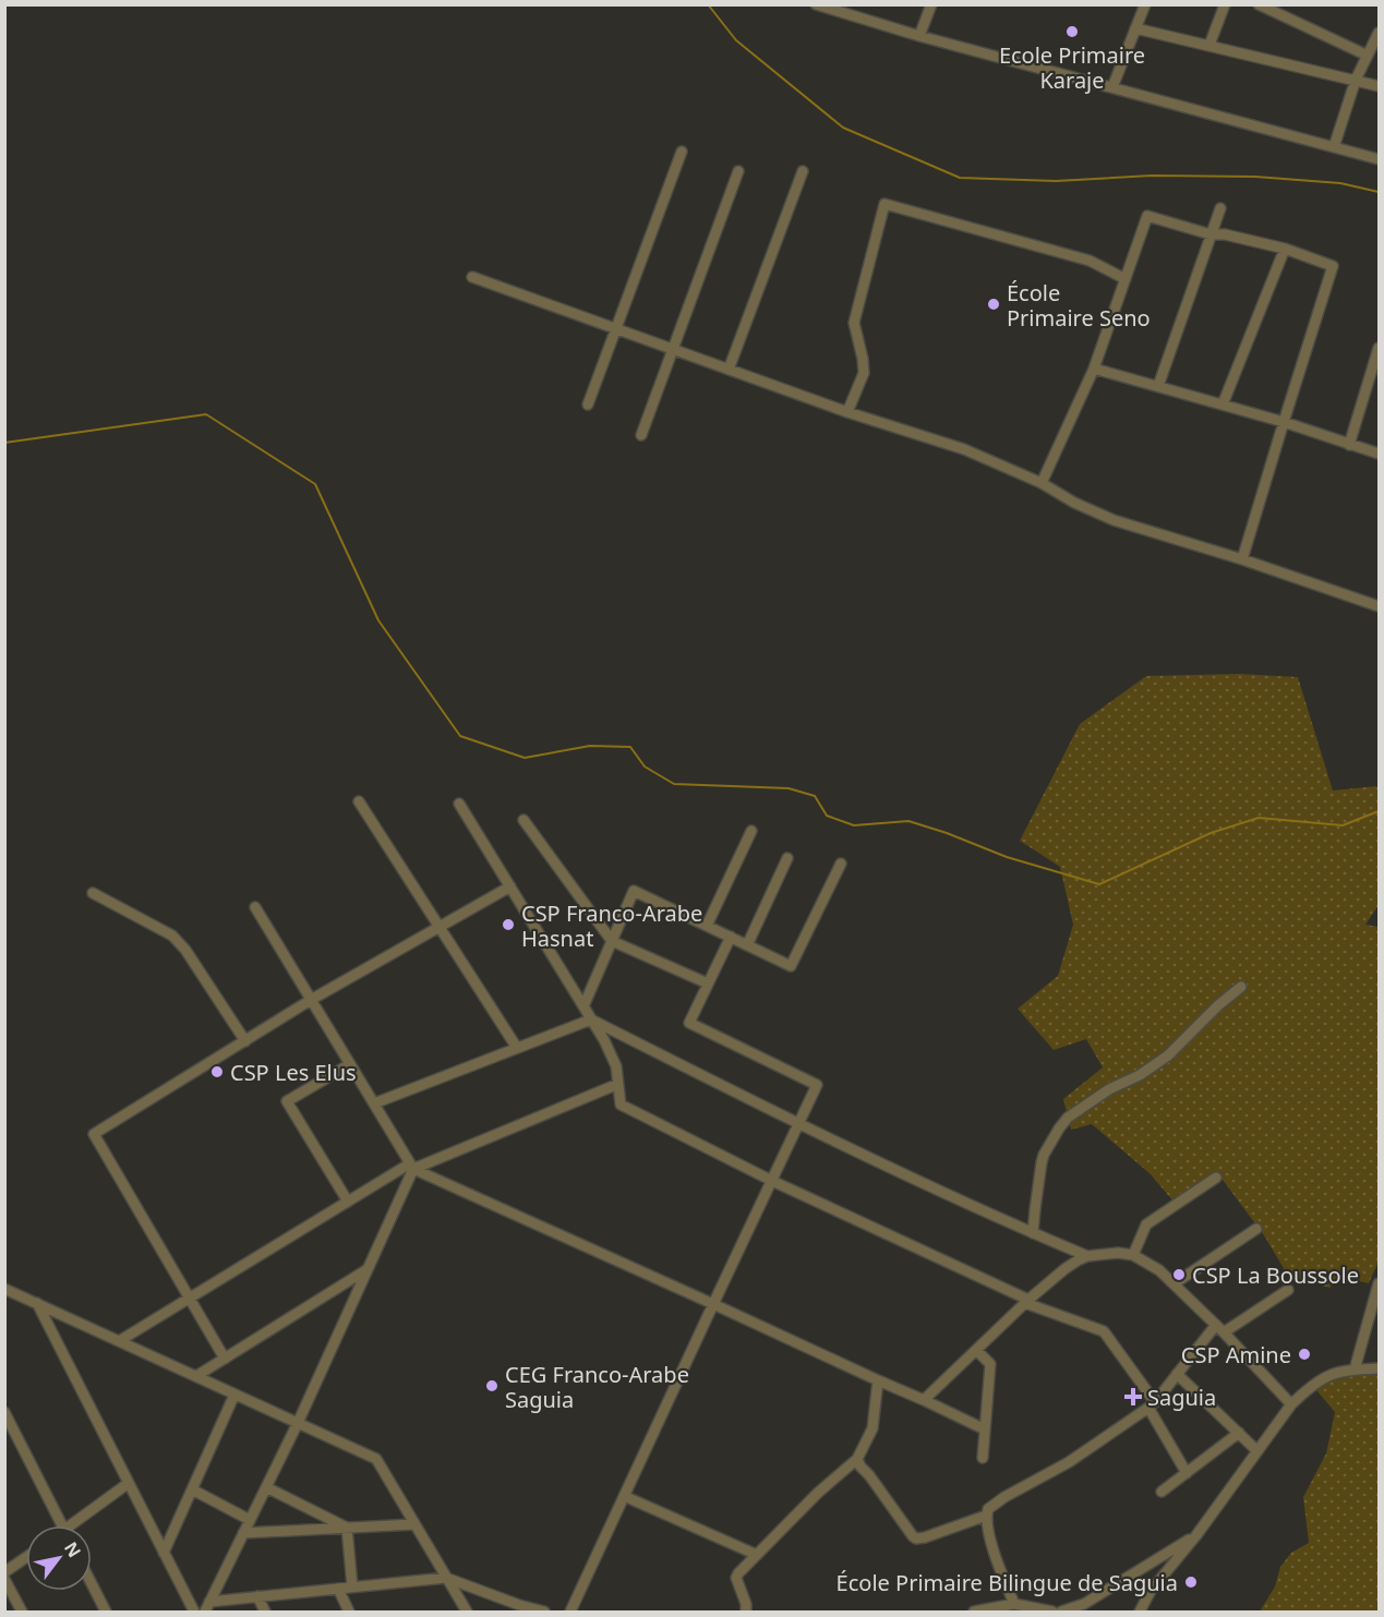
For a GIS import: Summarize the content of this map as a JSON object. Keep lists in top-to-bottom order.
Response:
{
  "places": {
    "other": [
      "Ecole Primaire Karaje",
      "École Primaire Seno",
      "CSP Franco-Arabe Hasnat",
      "CSP Les Elus",
      "CSP La Boussole",
      "CSP Amine",
      "CEG Franco-Arabe Saguia",
      "École Primaire Bilingue de Saguia"
    ],
    "health": ["Saguia"]
  },
  "north": "top right"
}
